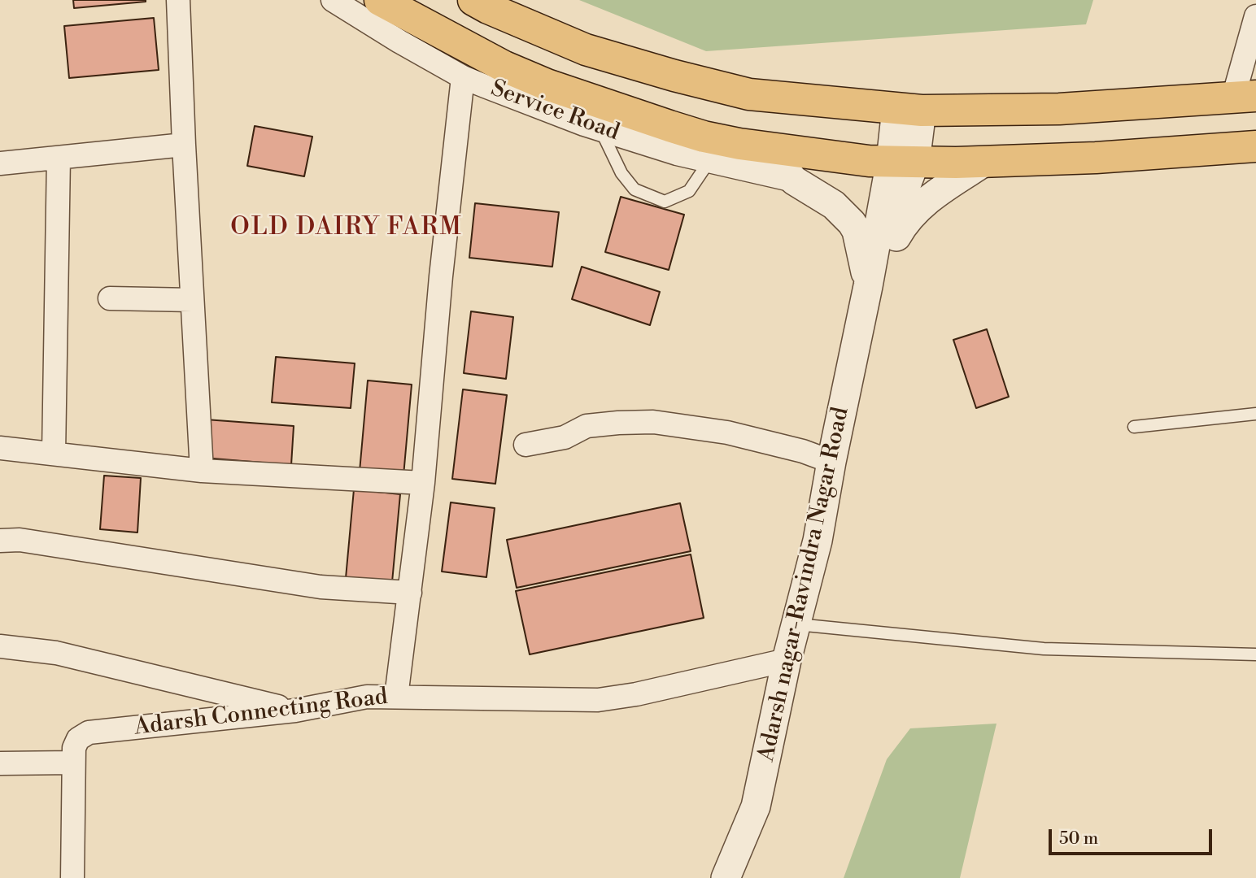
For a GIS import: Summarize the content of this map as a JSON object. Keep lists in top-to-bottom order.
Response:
{
  "streets": {
    "street": ["Service Road", "Adarsh nagar-Ravindra Nagar Road", "Adarsh Connecting Road"]
  },
  "crossings": [
    ["Adarsh nagar-Ravindra Nagar Road", "Adarsh Connecting Road"]
  ],
  "districts": ["OLD DAIRY FARM"],
  "scale_bar": "50 m"
}
